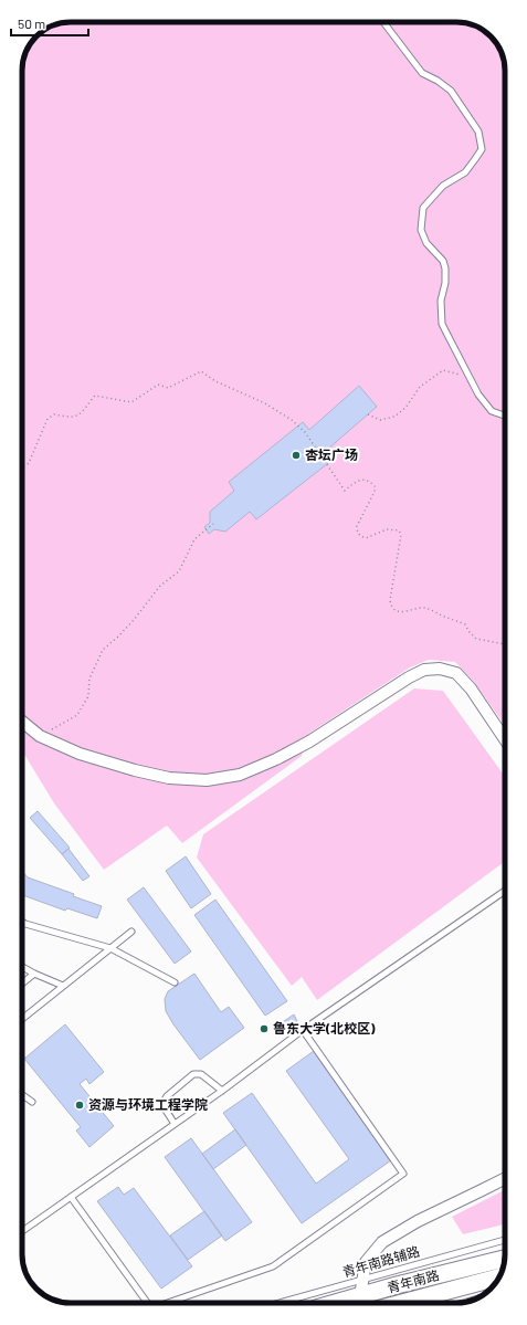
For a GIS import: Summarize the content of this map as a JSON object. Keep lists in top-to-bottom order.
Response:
{
  "streets": {
    "main road": ["青年南路"],
    "lane": ["青年南路辅路"]
  },
  "places": ["杏坛广场", "鲁东大学(北校区)", "资源与环境工程学院"],
  "scale_bar": "50 m"
}
